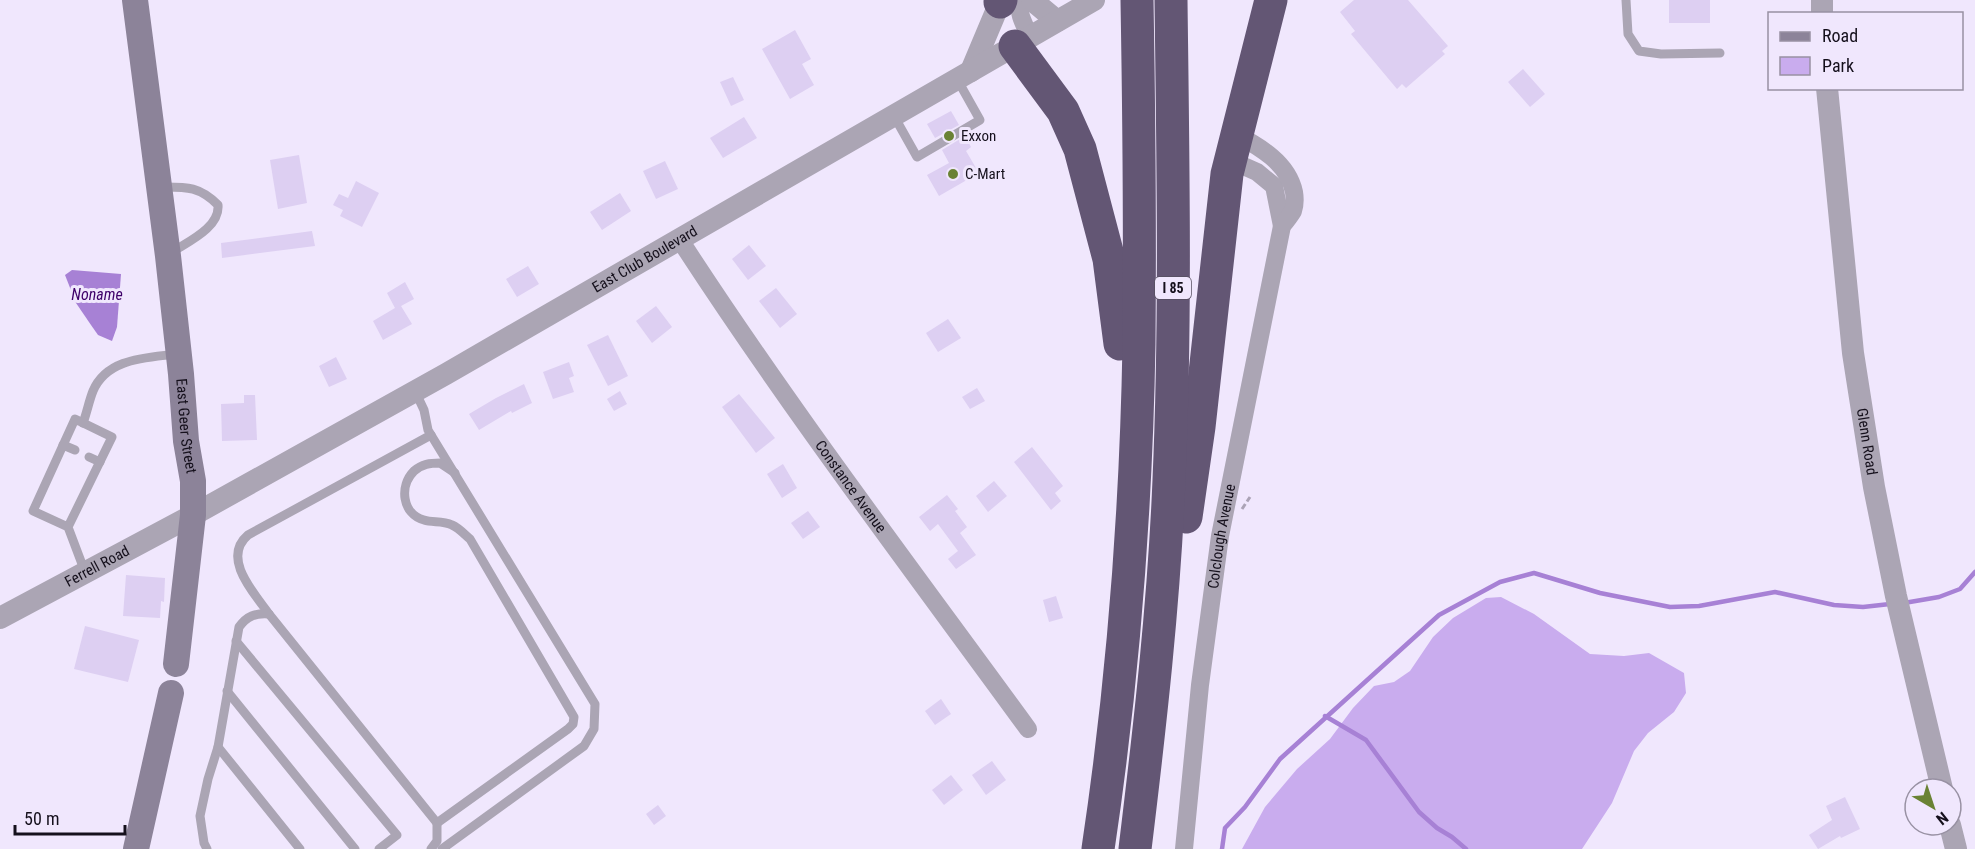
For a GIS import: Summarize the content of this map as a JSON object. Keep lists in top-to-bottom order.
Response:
{
  "streets": {
    "highway": ["I 85"],
    "main road": ["East Geer Street"],
    "street": [
      "East Club Boulevard",
      "Glenn Road",
      "Constance Avenue",
      "Colclough Avenue",
      "Ferrell Road"
    ]
  },
  "crossings": [
    ["East Club Boulevard", "East Geer Street"],
    ["East Club Boulevard", "Constance Avenue"],
    ["East Club Boulevard", "Ferrell Road"],
    ["East Geer Street", "Ferrell Road"]
  ],
  "water": ["Noname"],
  "places": ["Exxon", "C-Mart"],
  "legend": ["Road", "Park"],
  "scale_bar": "50 m",
  "north": "bottom right"
}
